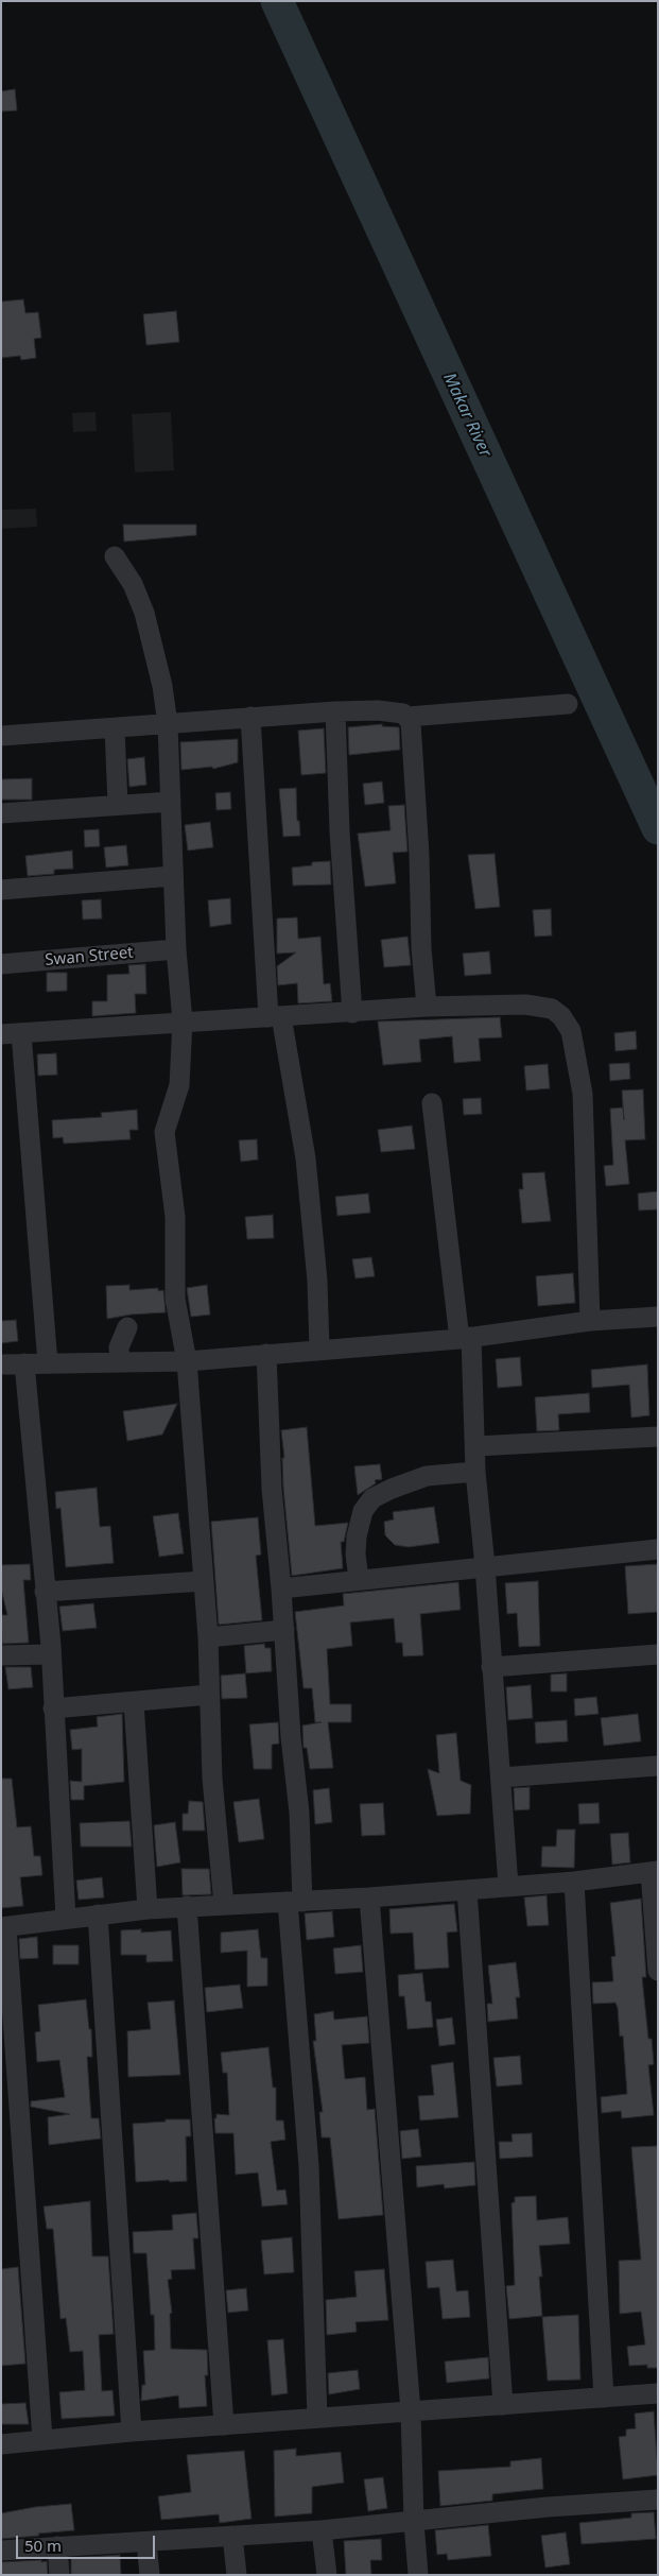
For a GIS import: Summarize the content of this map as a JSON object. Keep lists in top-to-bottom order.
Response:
{
  "streets": {
    "street": ["Swan Street"]
  },
  "water": ["Makar River"],
  "scale_bar": "50 m"
}
